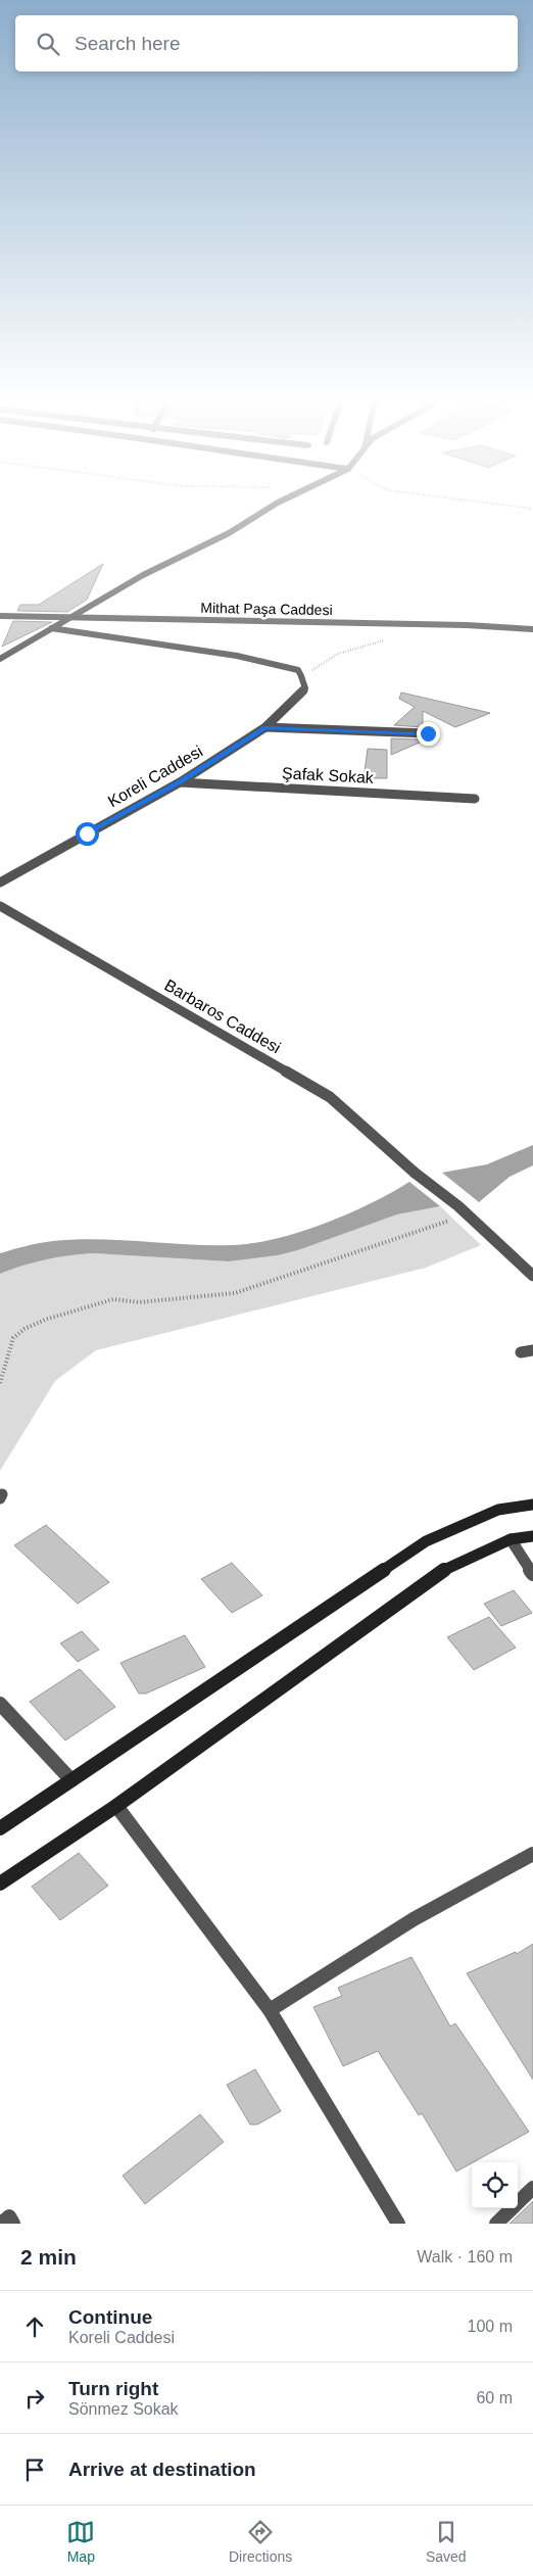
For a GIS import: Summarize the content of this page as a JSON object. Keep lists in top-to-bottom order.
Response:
{
  "streets": {
    "street": [
      "Mithat Paşa Caddesi",
      "Şafak Sokak",
      "Koreli Caddesi",
      "Barbaros Caddesi"
    ]
  },
  "crossings": [
    ["Şafak Sokak", "Koreli Caddesi"]
  ],
  "page": {
    "search": "Search here",
    "heading": ["2 min", "Walk · 160 m"],
    "list": [
      ["Continue", "Koreli Caddesi", "100 m"],
      ["Turn right", "Sönmez Sokak", "60 m"],
      "Arrive at destination"
    ],
    "nav": ["Map", "Directions", "Saved"]
  }
}
